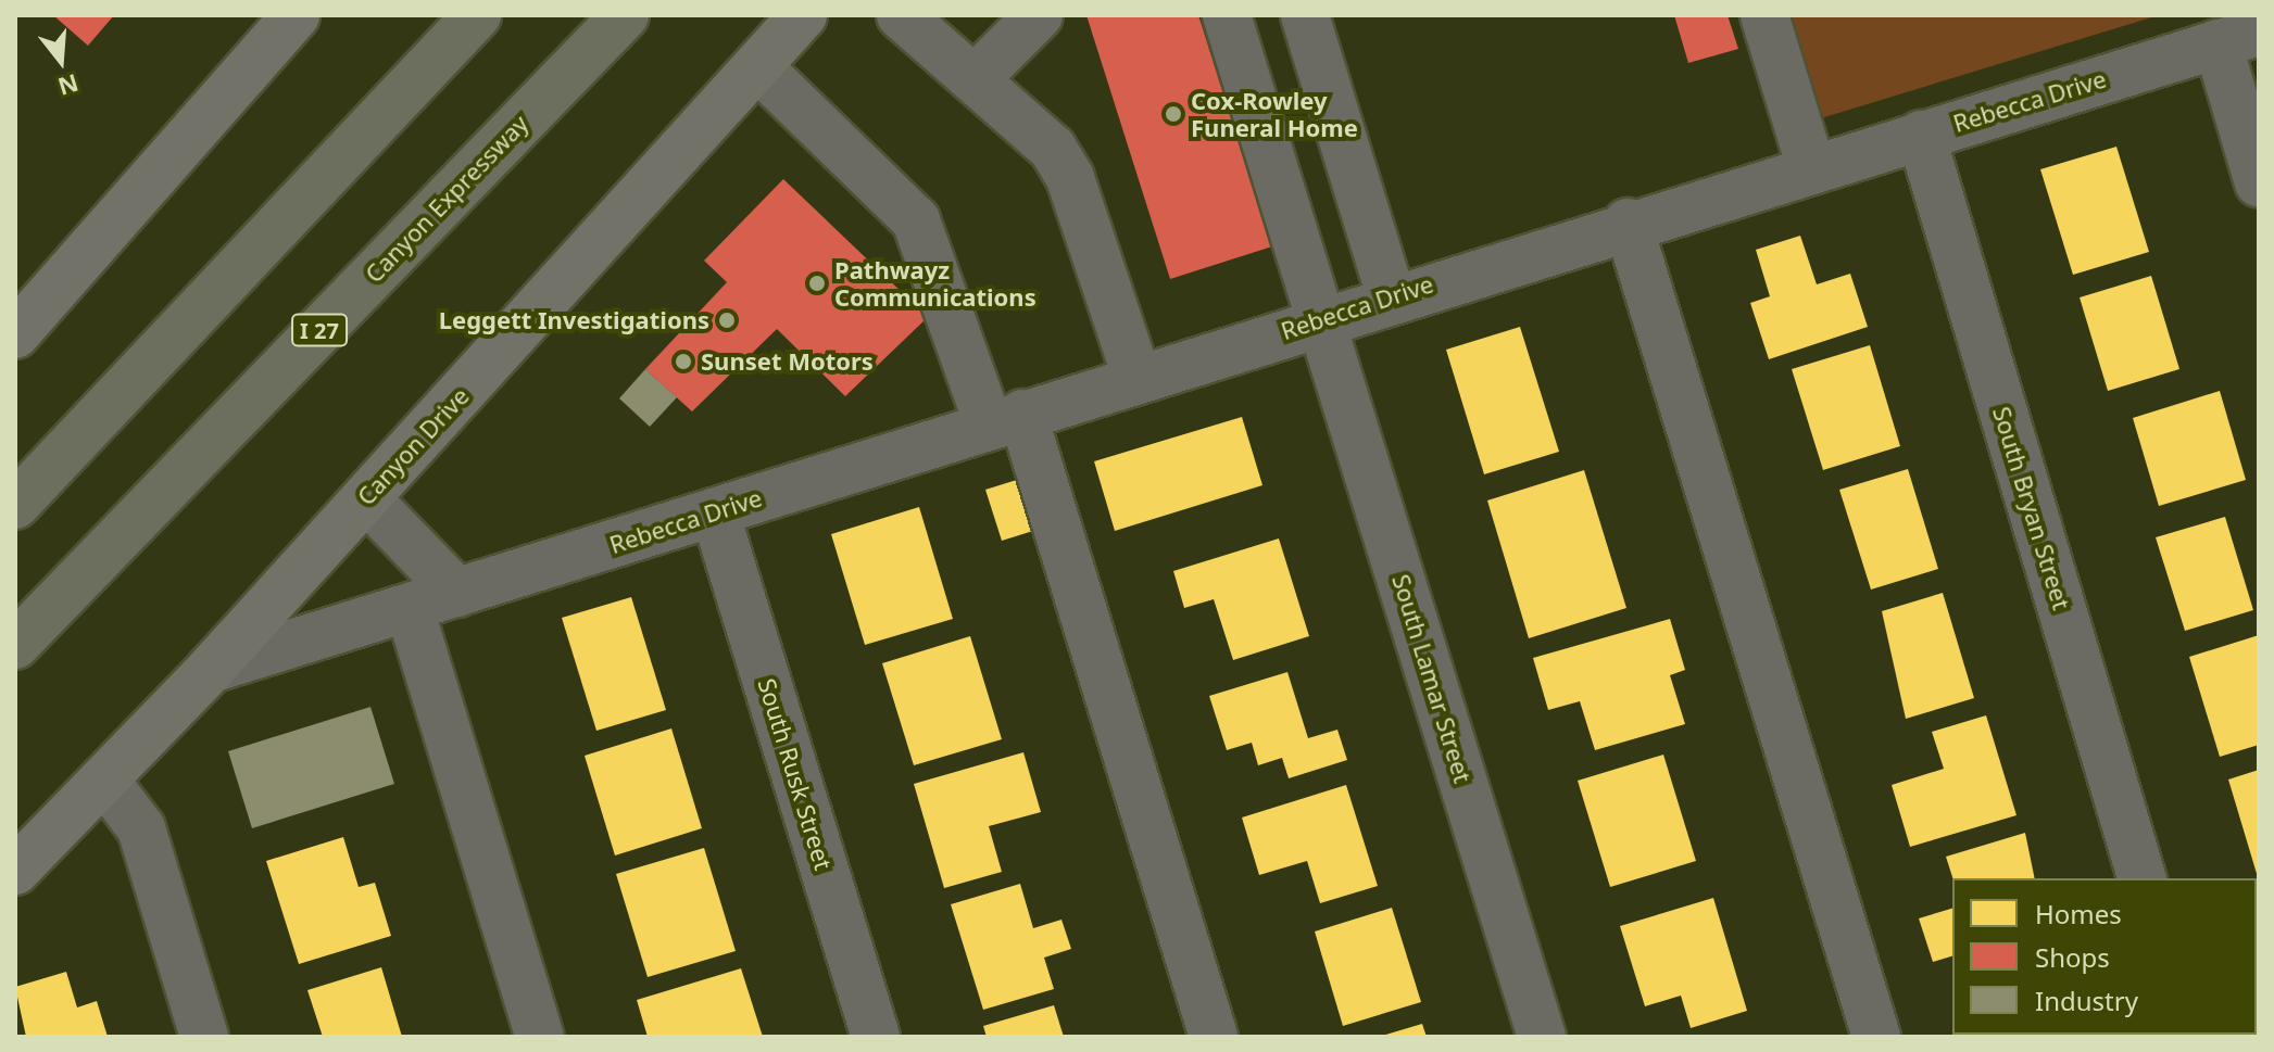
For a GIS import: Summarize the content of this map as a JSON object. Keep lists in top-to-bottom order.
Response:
{
  "streets": {
    "highway": ["Canyon Expressway", "I 27"],
    "main road": ["Canyon Drive"],
    "street": [
      "Rebecca Drive",
      "South Bryan Street",
      "South Lamar Street",
      "South Rusk Street"
    ]
  },
  "crossings": [
    ["Rebecca Drive", "Canyon Drive"],
    ["Rebecca Drive", "South Bryan Street"],
    ["Rebecca Drive", "South Lamar Street"],
    ["Rebecca Drive", "South Rusk Street"]
  ],
  "places": [
    "Cox-Rowley Funeral Home",
    "Pathwayz Communications",
    "Leggett Investigations",
    "Sunset Motors"
  ],
  "legend": ["Homes", "Shops", "Industry"],
  "north": "bottom"
}
